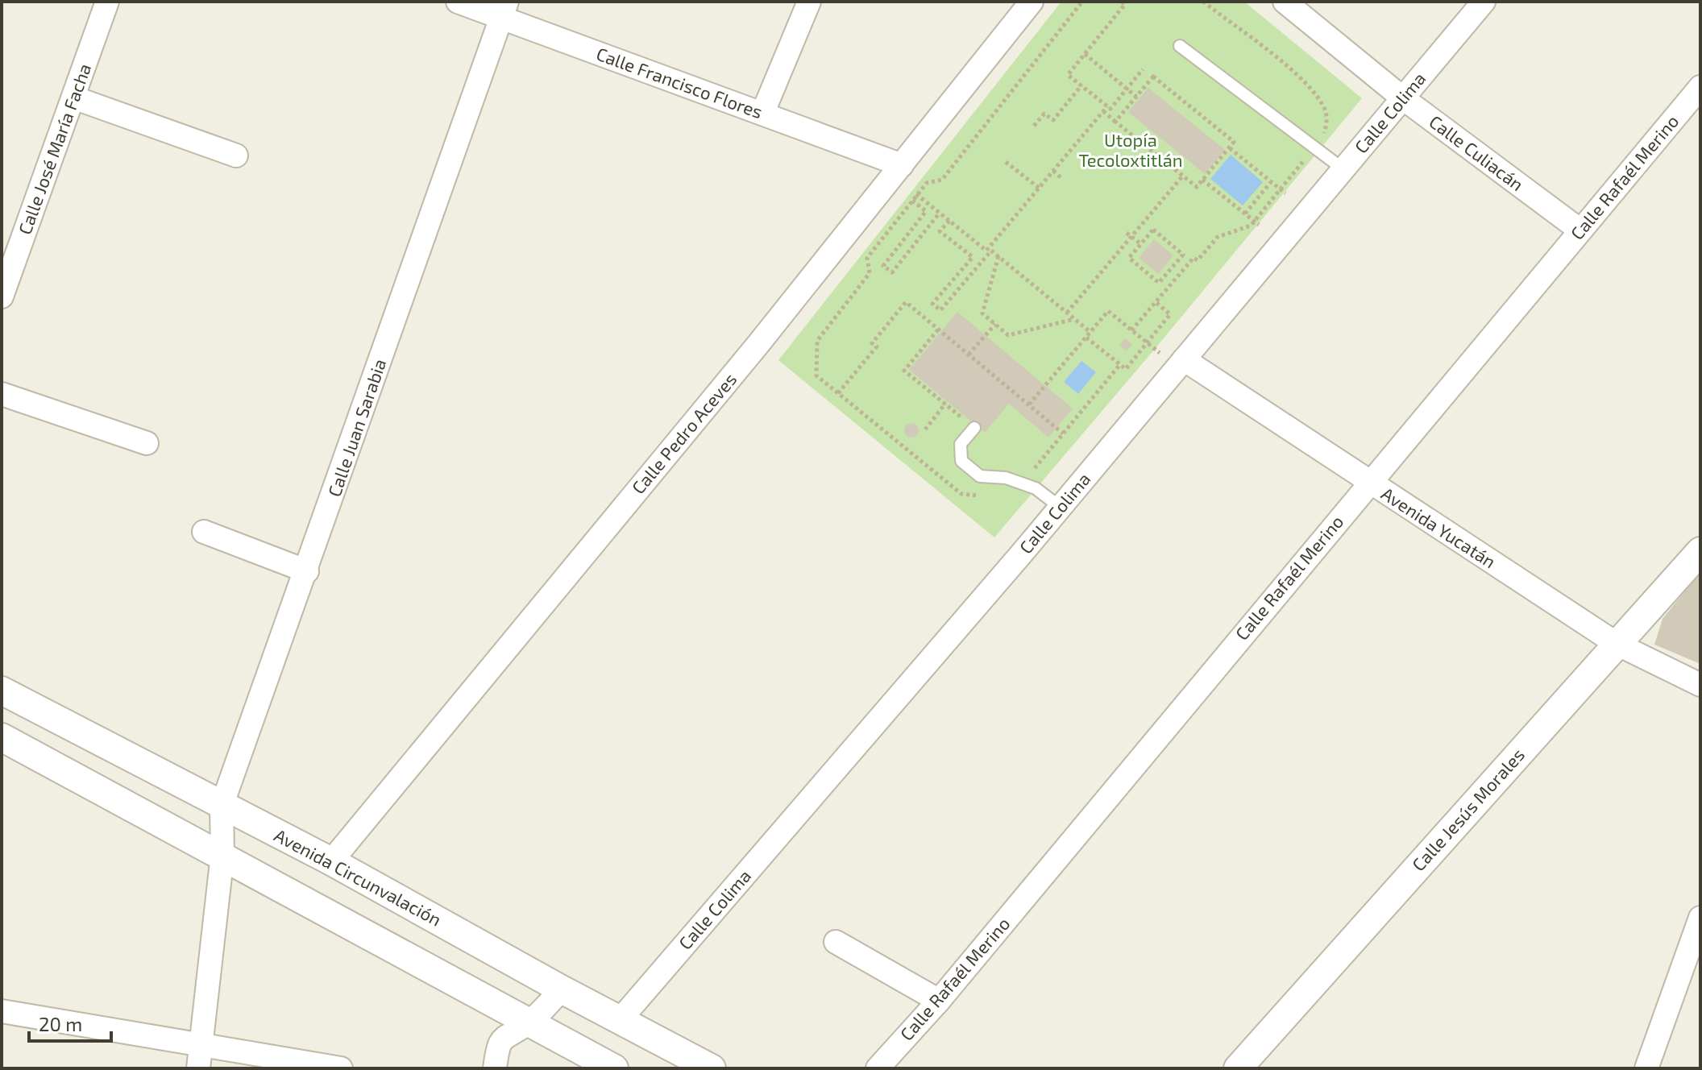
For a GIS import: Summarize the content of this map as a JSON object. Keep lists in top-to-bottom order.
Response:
{
  "streets": {
    "street": [
      "Calle Francisco Flores",
      "Calle Colima",
      "Calle José María Facha",
      "Calle Culiacán",
      "Calle Rafaél Merino",
      "Calle Juan Sarabia",
      "Calle Pedro Aceves",
      "Avenida Yucatán",
      "Calle Jesús Morales",
      "Avenida Circunvalación"
    ]
  },
  "crossings": [
    ["Calle Francisco Flores", "Calle Juan Sarabia"],
    ["Calle Francisco Flores", "Calle Pedro Aceves"],
    ["Calle Colima", "Calle Culiacán"],
    ["Calle Colima", "Avenida Yucatán"],
    ["Calle Colima", "Avenida Circunvalación"],
    ["Calle Culiacán", "Calle Rafaél Merino"],
    ["Calle Rafaél Merino", "Avenida Yucatán"],
    ["Calle Juan Sarabia", "Avenida Circunvalación"],
    ["Calle Pedro Aceves", "Avenida Circunvalación"],
    ["Avenida Yucatán", "Calle Jesús Morales"]
  ],
  "parks": ["Utopía Tecoloxtitlán"],
  "scale_bar": "20 m"
}
